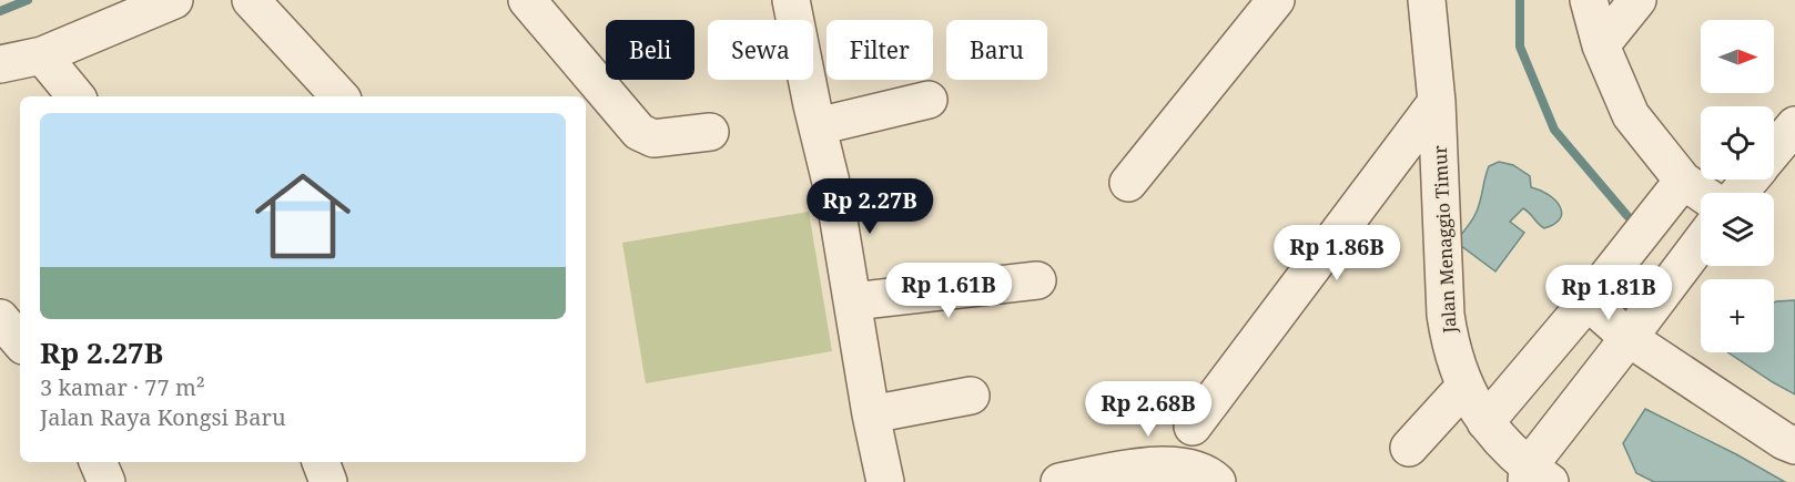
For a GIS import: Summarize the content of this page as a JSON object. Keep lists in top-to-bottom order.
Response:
{
  "streets": {
    "street": ["Jalan Menaggio Timur"]
  },
  "north": "right",
  "page": {
    "map_buttons": "+",
    "chip": [
      "Beli",
      "Sewa",
      "Filter",
      "Baru"
    ],
    "list": [
      {
        "name": "Rp 2.27B",
        "note": "3 kamar · 77 m² · Jalan Raya Kongsi Baru"
      }
    ],
    "price": [
      "Rp 2.27B",
      "Rp 1.86B",
      "Rp 1.61B",
      "Rp 1.81B",
      "Rp 2.68B"
    ]
  }
}
